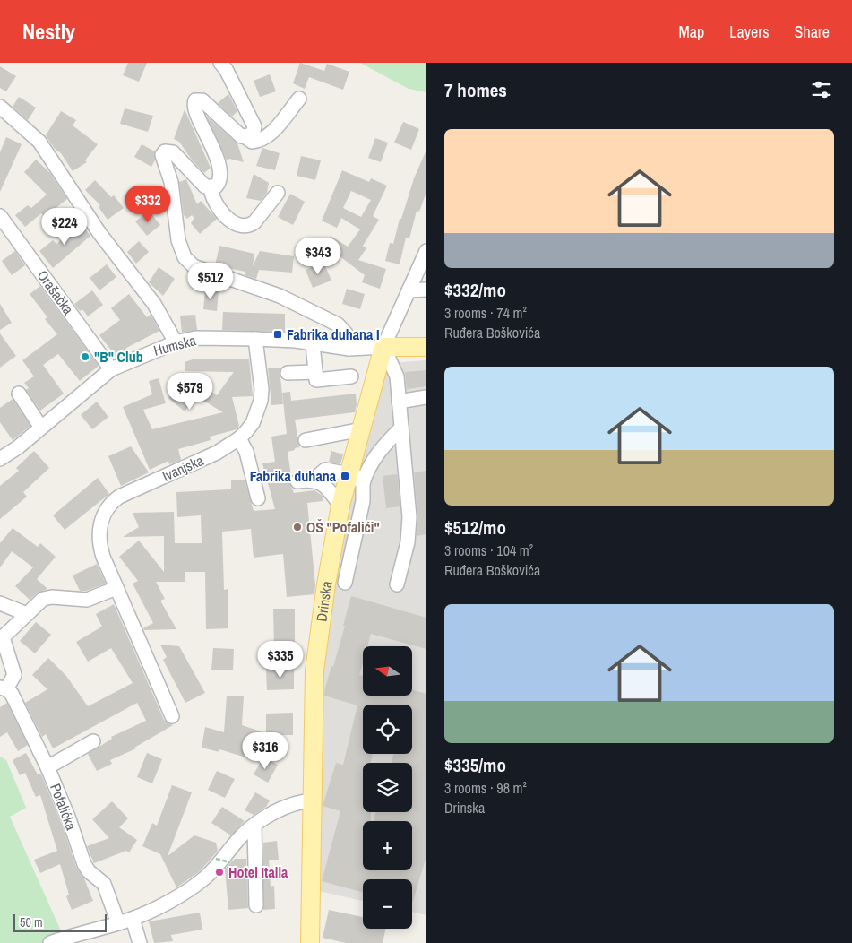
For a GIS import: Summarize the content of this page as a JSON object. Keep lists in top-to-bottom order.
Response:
{
  "streets": {
    "main road": ["Drinska"],
    "street": [
      "Orašačka",
      "Humska",
      "Ivanjska",
      "Pofalićka"
    ]
  },
  "crossings": [
    ["Orašačka", "Humska"],
    ["Humska", "Ivanjska"],
    ["Humska", "Drinska"]
  ],
  "places": {
    "transit": ["Fabrika duhana I", "Fabrika duhana"],
    "other": ["\"B\" Club", "OŠ \"Pofalići\"", "Hotel Italia"]
  },
  "scale_bar": "50 m",
  "north": "left",
  "page": {
    "header": "Nestly",
    "nav": ["Map", "Layers", "Share"],
    "heading": "7 homes",
    "list": [
      {
        "name": "$332/mo",
        "note": "3 rooms · 74 m² · Ruđera Boškovića"
      },
      {
        "name": "$512/mo",
        "note": "3 rooms · 104 m² · Ruđera Boškovića"
      },
      {
        "name": "$335/mo",
        "note": "3 rooms · 98 m² · Drinska"
      }
    ],
    "price": [
      "$332",
      "$224",
      "$343",
      "$512",
      "$579",
      "$335",
      "$316"
    ],
    "map_buttons": ["+", "−"],
    "scale": "50 m"
  }
}
